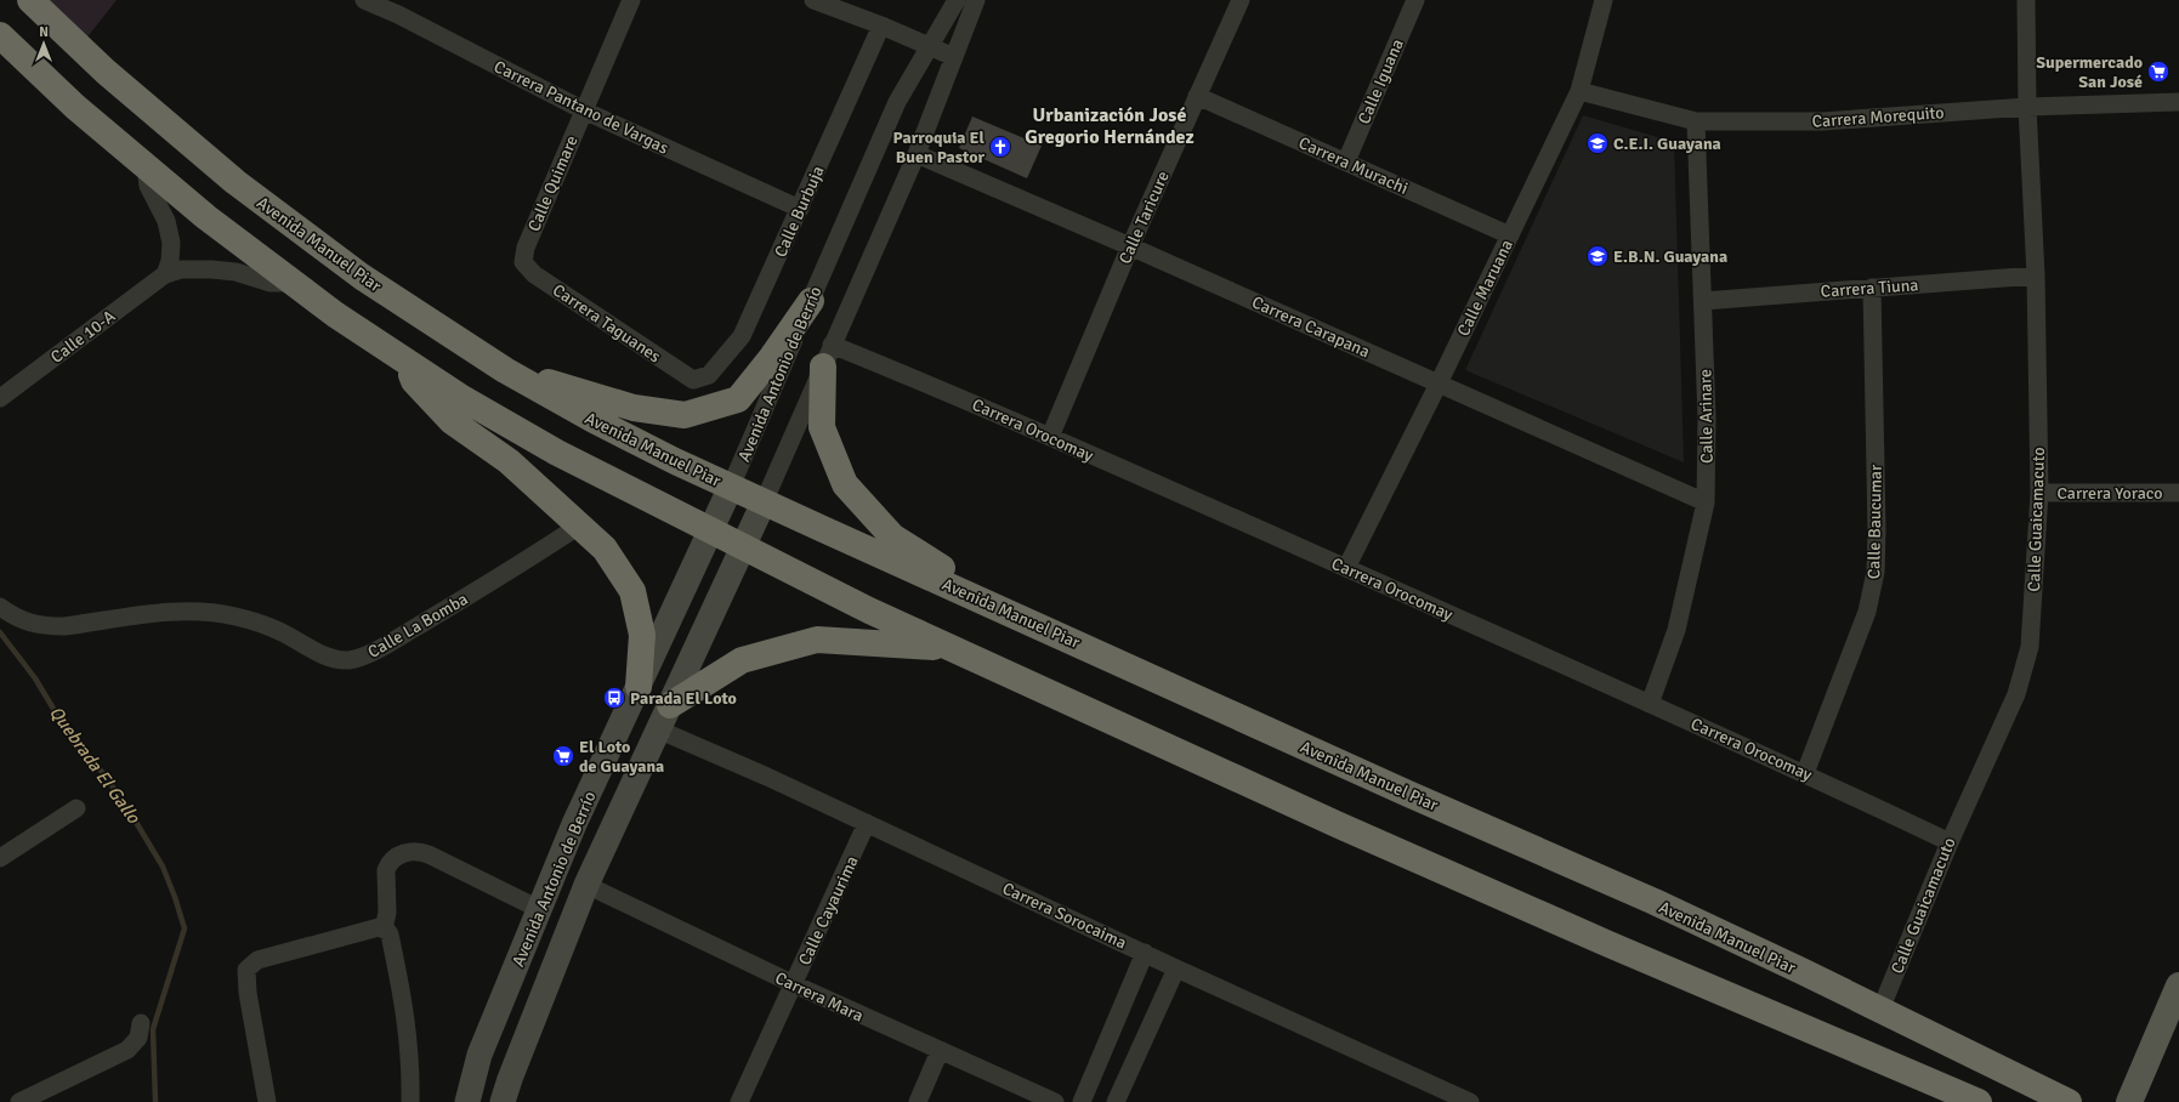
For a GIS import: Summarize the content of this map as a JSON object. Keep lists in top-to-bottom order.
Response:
{
  "streets": {
    "highway": ["Avenida Manuel Piar"],
    "street": [
      "Calle Iguana",
      "Carrera Pantano de Vargas",
      "Carrera Morequito",
      "Carrera Murachi",
      "Calle Quimare",
      "Calle Burbuja",
      "Calle Taricure",
      "Calle Maruana",
      "Carrera Tiuna",
      "Carrera Taguanes",
      "Carrera Carapana",
      "Calle 10-A",
      "Avenida Antonio de Berrío",
      "Calle Arinare",
      "Carrera Orocomay",
      "Carrera Yoraco",
      "Calle Guaicamacuto",
      "Calle Baucumar",
      "Calle La Bomba",
      "Calle Cayaurima",
      "Carrera Sorocaima",
      "Carrera Mara"
    ]
  },
  "crossings": [
    ["Calle Iguana", "Carrera Murachi"],
    ["Carrera Pantano de Vargas", "Calle Quimare"],
    ["Carrera Pantano de Vargas", "Calle Burbuja"],
    ["Carrera Morequito", "Calle Maruana"],
    ["Carrera Morequito", "Calle Arinare"],
    ["Carrera Morequito", "Calle Guaicamacuto"],
    ["Carrera Murachi", "Calle Taricure"],
    ["Carrera Murachi", "Calle Maruana"],
    ["Calle Quimare", "Carrera Taguanes"],
    ["Calle Burbuja", "Carrera Taguanes"],
    ["Calle Taricure", "Carrera Carapana"],
    ["Calle Taricure", "Carrera Orocomay"],
    ["Avenida Manuel Piar", "Avenida Antonio de Berrío"],
    ["Avenida Manuel Piar", "Calle Guaicamacuto"],
    ["Calle Maruana", "Carrera Carapana"],
    ["Calle Maruana", "Carrera Orocomay"],
    ["Carrera Tiuna", "Calle Arinare"],
    ["Carrera Tiuna", "Calle Guaicamacuto"],
    ["Carrera Tiuna", "Calle Baucumar"],
    ["Carrera Carapana", "Avenida Antonio de Berrío"],
    ["Carrera Carapana", "Calle Arinare"],
    ["Avenida Antonio de Berrío", "Carrera Orocomay"],
    ["Avenida Antonio de Berrío", "Carrera Sorocaima"],
    ["Avenida Antonio de Berrío", "Carrera Mara"],
    ["Calle Arinare", "Carrera Orocomay"],
    ["Carrera Orocomay", "Calle Guaicamacuto"],
    ["Carrera Orocomay", "Calle Baucumar"],
    ["Carrera Yoraco", "Calle Guaicamacuto"],
    ["Calle Cayaurima", "Carrera Sorocaima"],
    ["Calle Cayaurima", "Carrera Mara"]
  ],
  "districts": ["Urbanización José Gregorio Hernández"],
  "water": ["Quebrada El Gallo"],
  "places": {
    "supermarket": ["Supermercado San José", "El Loto de Guayana"],
    "school or university": ["C.E.I. Guayana", "E.B.N. Guayana"],
    "church": ["Parroquia El Buen Pastor"],
    "bus stop": ["Parada El Loto"]
  },
  "north": "top"
}
